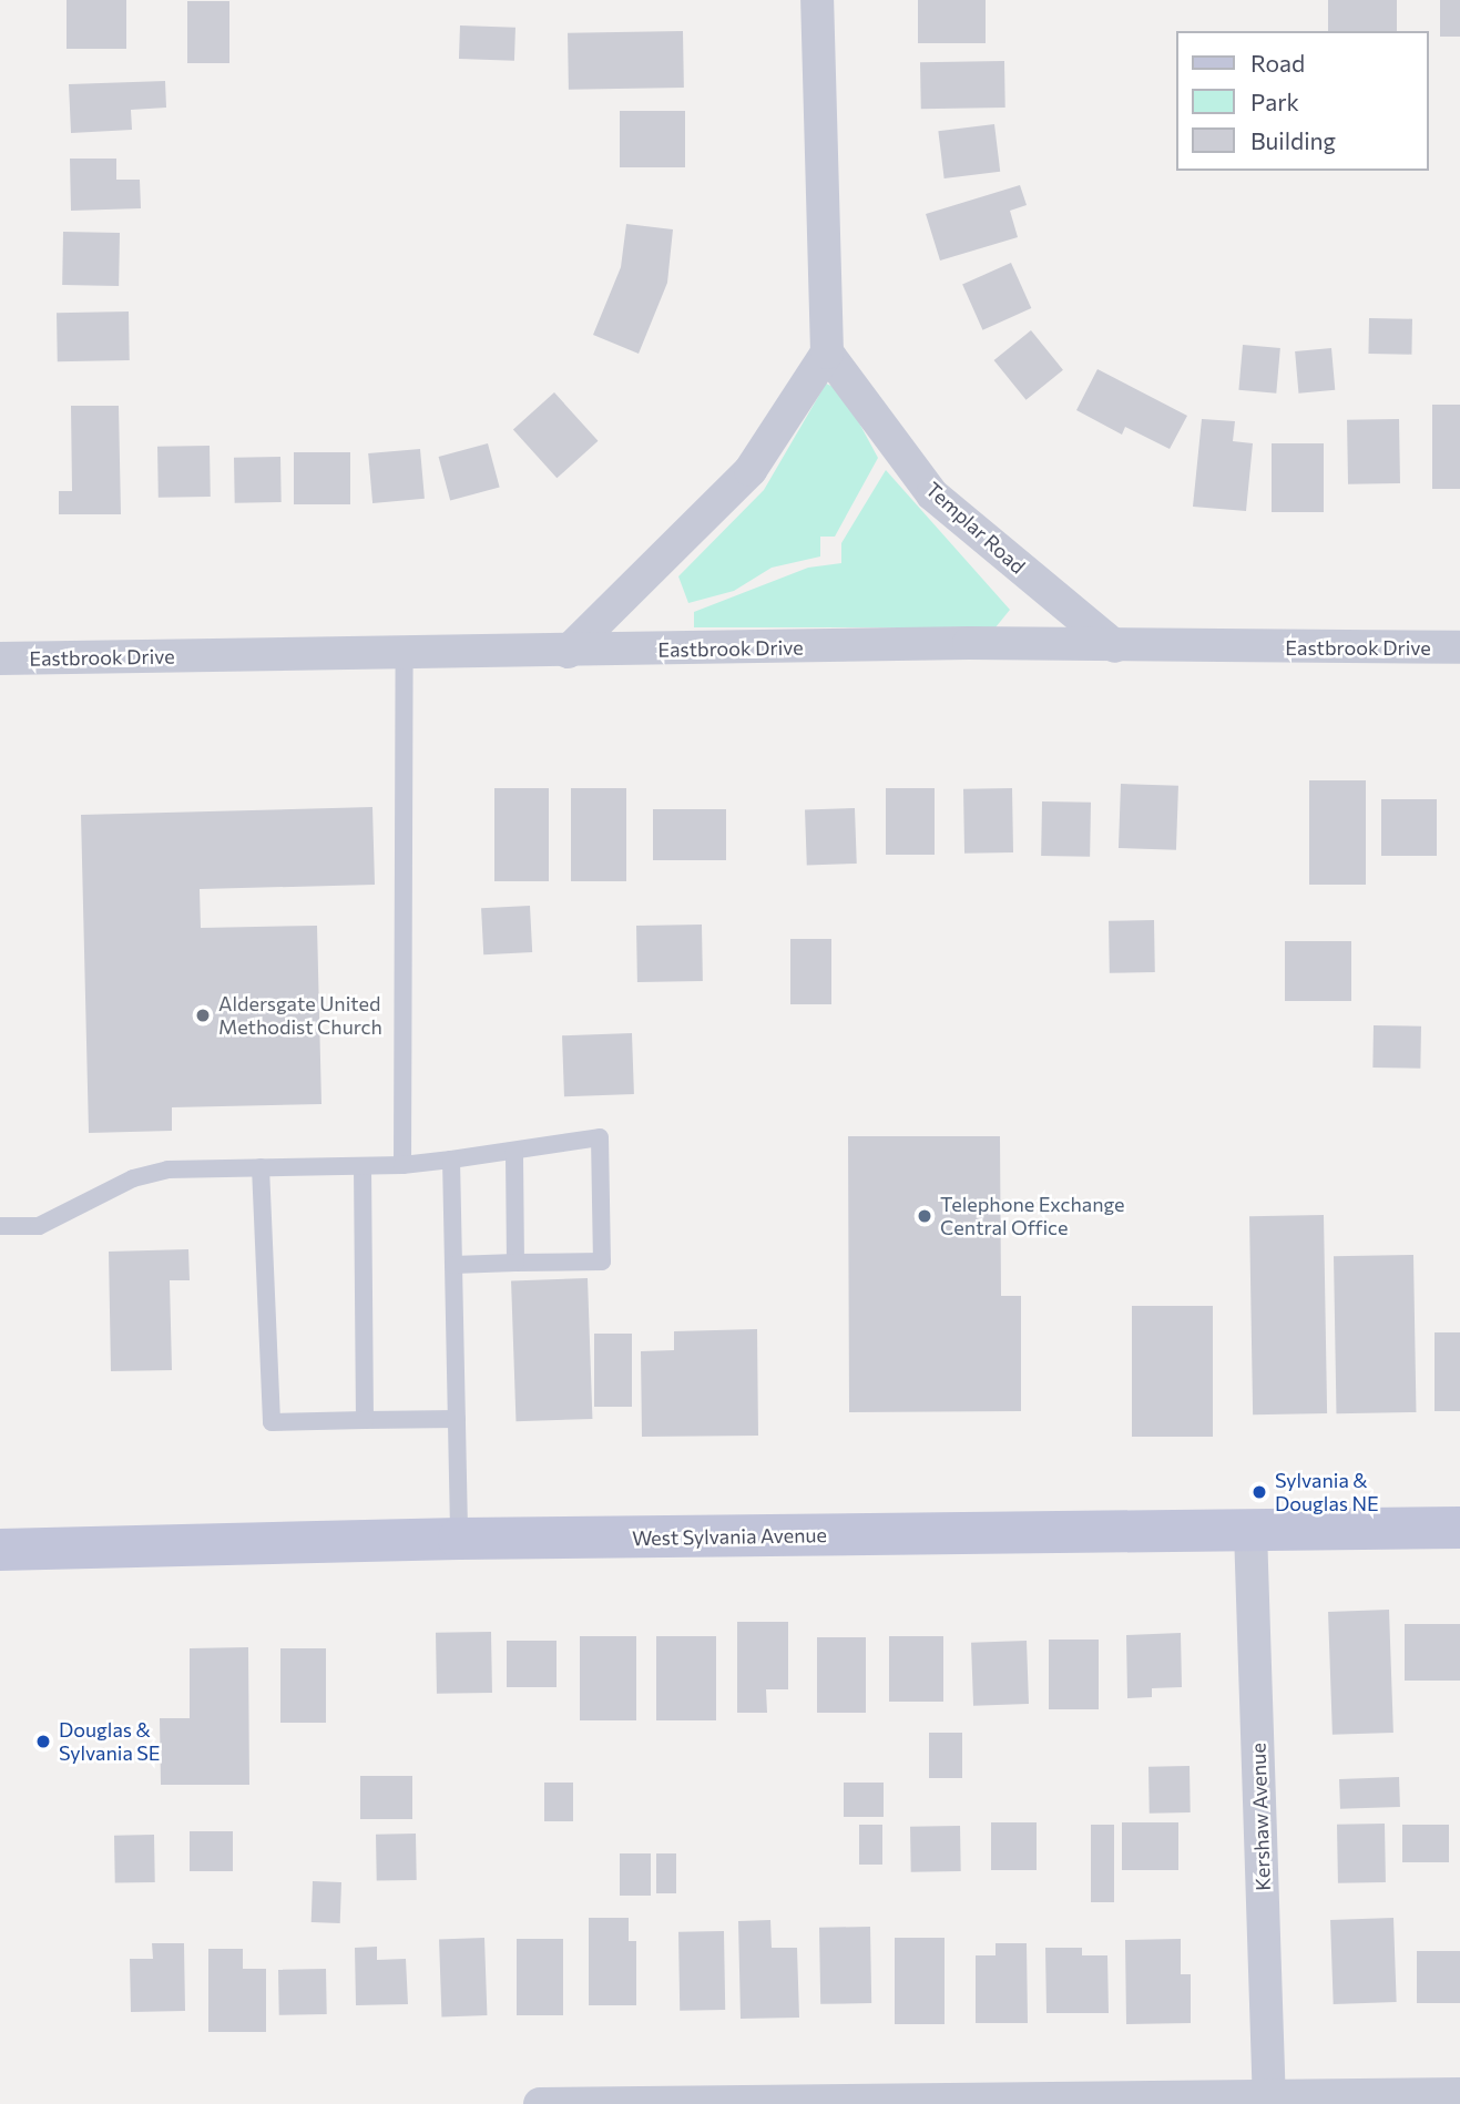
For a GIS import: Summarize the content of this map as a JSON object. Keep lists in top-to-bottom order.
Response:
{
  "streets": {
    "main road": ["West Sylvania Avenue"],
    "street": ["Templar Road", "Eastbrook Drive", "Kershaw Avenue"]
  },
  "crossings": [
    ["Templar Road", "Eastbrook Drive"],
    ["West Sylvania Avenue", "Kershaw Avenue"]
  ],
  "places": [
    "Aldersgate United Methodist Church",
    "Telephone Exchange Central Office",
    "Sylvania & Douglas NE",
    "Douglas & Sylvania SE"
  ],
  "legend": ["Road", "Park", "Building"]
}
